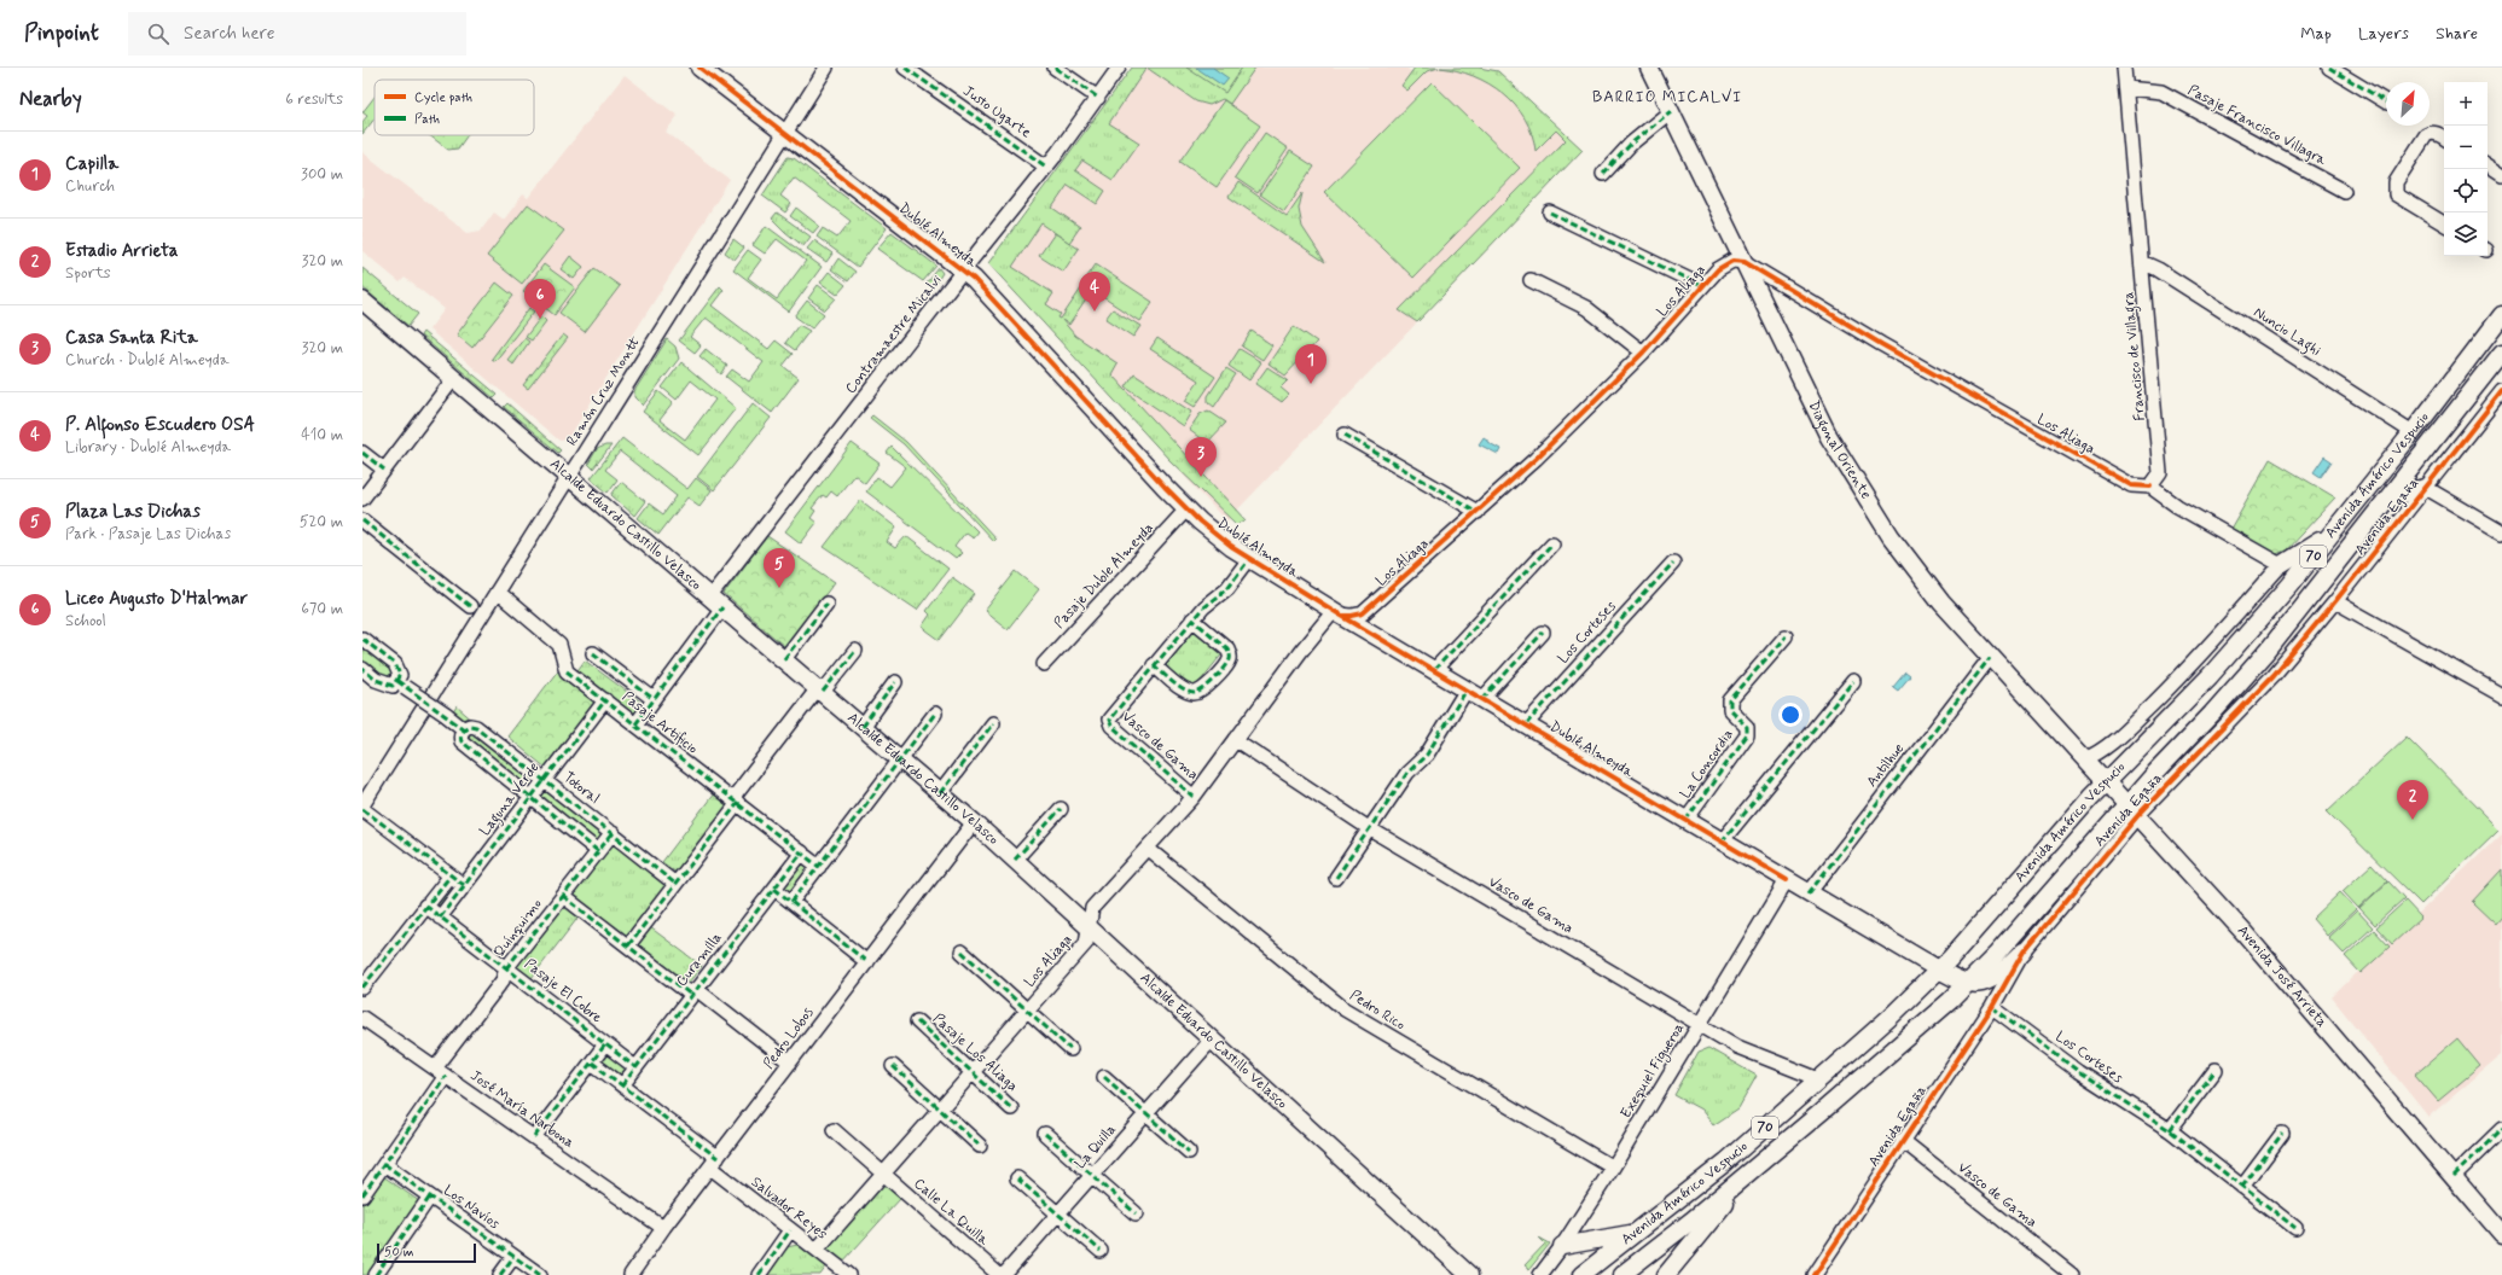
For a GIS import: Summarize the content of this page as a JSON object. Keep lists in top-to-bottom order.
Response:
{
  "streets": {
    "main road": [
      "Dublé Almeyda",
      "Diagonal Oriente",
      "Avenida Américo Vespucio",
      "Alcalde Eduardo Castillo Velasco",
      "70",
      "Avenida José Arrieta"
    ],
    "street": [
      "Justo Ugarte",
      "Pasaje Francisco Villagra",
      "Los Aliaga",
      "Nuncio Laghi",
      "Contramaestre Micalvi",
      "Francisco de Villagra",
      "Ramón Cruz Montt",
      "Avenida Egaña",
      "Pasaje Duble Almeyda",
      "Los Corteses",
      "Pasaje Artificio",
      "Vasco de Gama",
      "La Concordia",
      "Antilhue",
      "Totoral",
      "Laguna Verde",
      "Quínquimo",
      "Curamilla",
      "Pasaje El Cobre",
      "Pedro Rico",
      "Pedro Lobos",
      "Pasaje Los Aliaga",
      "Exequiel Figueroa",
      "José María Narbona",
      "La Quilla",
      "Los Navíos",
      "Salvador Reyes",
      "Calle La Quilla"
    ]
  },
  "crossings": [
    ["Justo Ugarte", "Contramaestre Micalvi"],
    ["Pasaje Francisco Villagra", "Francisco de Villagra"],
    ["Dublé Almeyda", "Los Aliaga"],
    ["Dublé Almeyda", "Contramaestre Micalvi"],
    ["Dublé Almeyda", "Ramón Cruz Montt"],
    ["Dublé Almeyda", "Avenida Américo Vespucio"],
    ["Dublé Almeyda", "Pasaje Duble Almeyda"],
    ["Dublé Almeyda", "Los Corteses"],
    ["Dublé Almeyda", "La Concordia"],
    ["Dublé Almeyda", "Antilhue"],
    ["Dublé Almeyda", "Exequiel Figueroa"],
    ["Los Aliaga", "Francisco de Villagra"],
    ["Los Aliaga", "Diagonal Oriente"],
    ["Los Aliaga", "Alcalde Eduardo Castillo Velasco"],
    ["Los Aliaga", "Vasco de Gama"],
    ["Los Aliaga", "Pedro Rico"],
    ["Los Aliaga", "Pasaje Los Aliaga"],
    ["Los Aliaga", "Salvador Reyes"],
    ["Los Aliaga", "Calle La Quilla"],
    ["Nuncio Laghi", "Francisco de Villagra"],
    ["Nuncio Laghi", "Avenida Américo Vespucio"],
    ["Contramaestre Micalvi", "Alcalde Eduardo Castillo Velasco"],
    ["Ramón Cruz Montt", "Alcalde Eduardo Castillo Velasco"],
    ["Ramón Cruz Montt", "Pasaje Artificio"],
    ["Diagonal Oriente", "Avenida Américo Vespucio"],
    ["Diagonal Oriente", "Antilhue"],
    ["Diagonal Oriente", "Avenida José Arrieta"],
    ["Avenida Américo Vespucio", "Avenida Egaña"],
    ["Avenida Américo Vespucio", "Vasco de Gama"],
    ["Avenida Américo Vespucio", "Avenida José Arrieta"],
    ["Avenida Egaña", "Los Corteses"],
    ["Avenida Egaña", "Vasco de Gama"],
    ["Avenida Egaña", "Avenida José Arrieta"],
    ["Alcalde Eduardo Castillo Velasco", "Pedro Lobos"],
    ["Alcalde Eduardo Castillo Velasco", "La Quilla"],
    ["Pasaje Artificio", "Laguna Verde"],
    ["Pasaje Artificio", "Curamilla"],
    ["Vasco de Gama", "Exequiel Figueroa"],
    ["Totoral", "Laguna Verde"],
    ["Totoral", "Quínquimo"],
    ["Laguna Verde", "Pasaje El Cobre"],
    ["Quínquimo", "Pasaje El Cobre"],
    ["Quínquimo", "José María Narbona"],
    ["Curamilla", "Pasaje El Cobre"],
    ["Pedro Rico", "Exequiel Figueroa"],
    ["Pedro Lobos", "José María Narbona"],
    ["Pedro Lobos", "Salvador Reyes"]
  ],
  "districts": ["BARRIO MICALVI"],
  "legend": ["Cycle path", "Path"],
  "scale_bar": "50 m",
  "north": "top right",
  "page": {
    "header": "Pinpoint",
    "search": "Search here",
    "nav": ["Map", "Layers", "Share"],
    "heading": ["Nearby", "6 results"],
    "map_buttons": ["+", "−"],
    "list": [
      {
        "mark": "1",
        "name": "Capilla",
        "note": "Church",
        "value": "300 m"
      },
      {
        "mark": "2",
        "name": "Estadio Arrieta",
        "note": "Sports",
        "value": "320 m"
      },
      {
        "mark": "3",
        "name": "Casa Santa Rita",
        "note": "Church · Dublé Almeyda",
        "value": "320 m"
      },
      {
        "mark": "4",
        "name": "P. Alfonso Escudero OSA",
        "note": "Library · Dublé Almeyda",
        "value": "410 m"
      },
      {
        "mark": "5",
        "name": "Plaza Las Dichas",
        "note": "Park · Pasaje Las Dichas",
        "value": "520 m"
      },
      {
        "mark": "6",
        "name": "Liceo Augusto D'Halmar",
        "note": "School",
        "value": "670 m"
      }
    ],
    "pins": [
      "4",
      "6",
      "1",
      "3",
      "5",
      "2"
    ],
    "scale": "50 m"
  }
}
